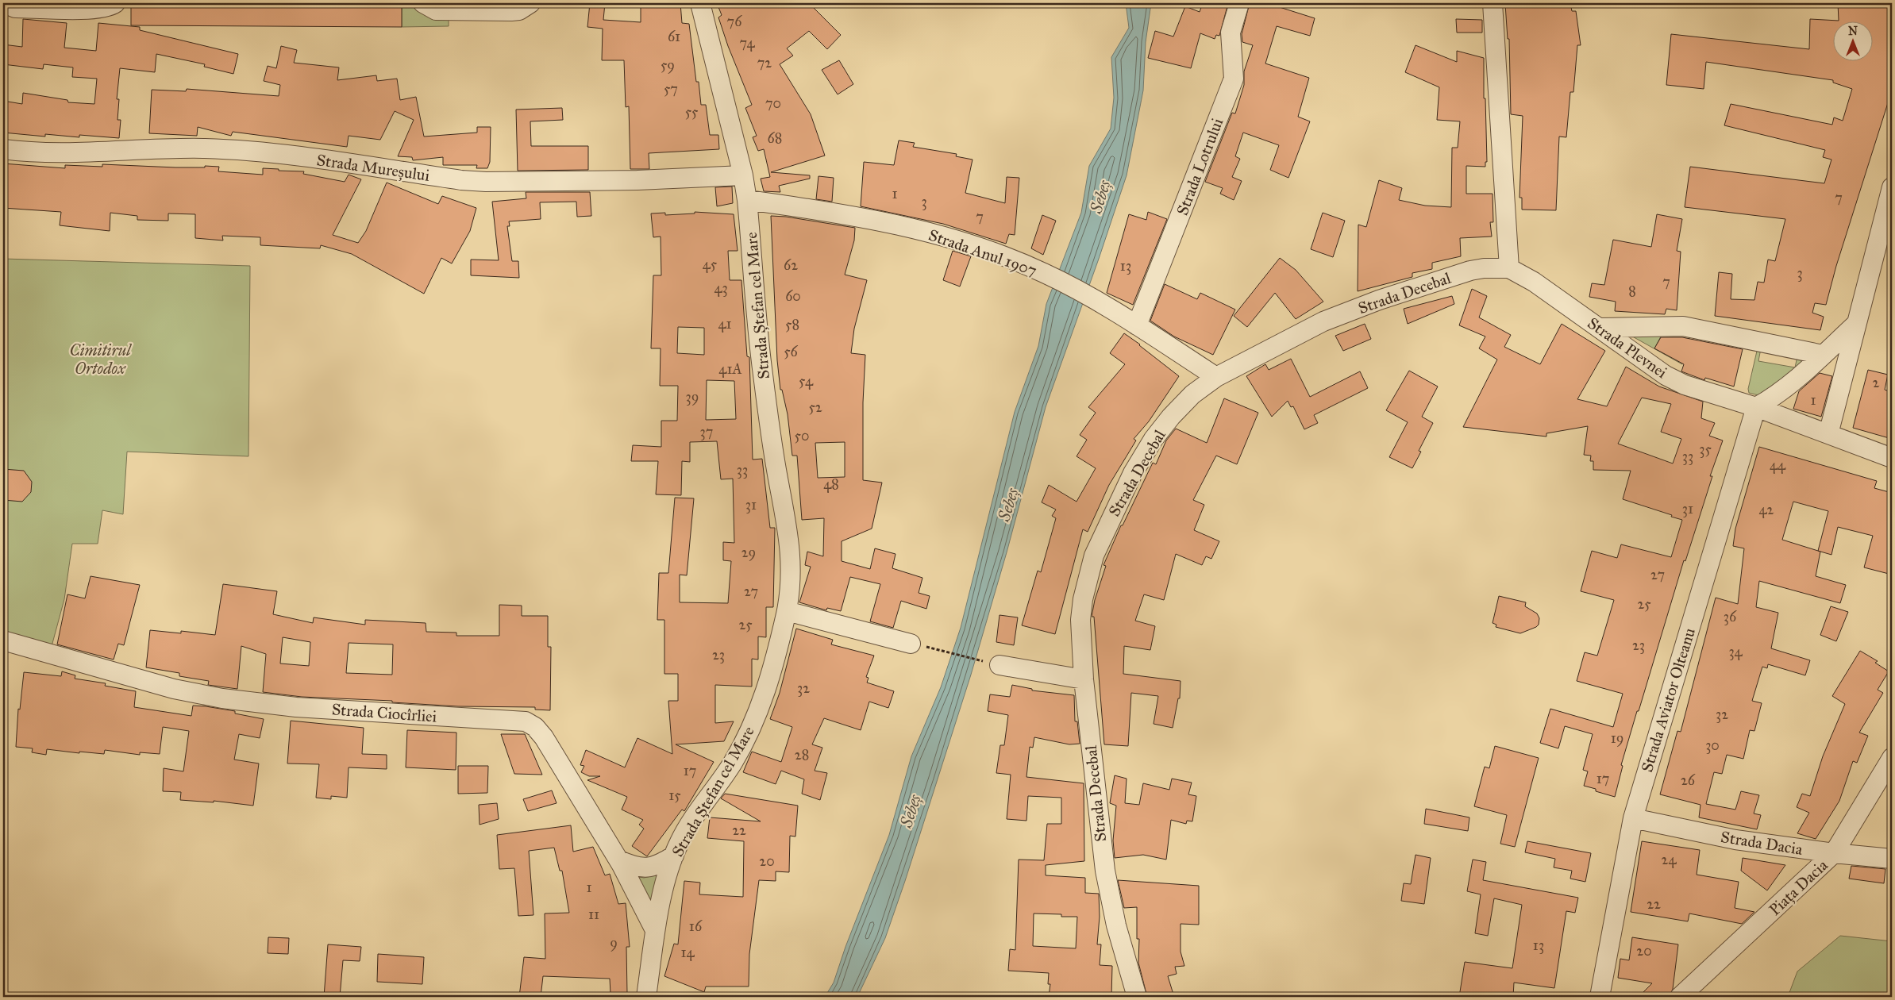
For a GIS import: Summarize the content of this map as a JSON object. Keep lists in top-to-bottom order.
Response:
{
  "streets": {
    "street": [
      "Strada Lotrului",
      "Strada Mureșului",
      "Strada Anul 1907",
      "Strada Decebal",
      "Strada Ștefan cel Mare",
      "Strada Plevnei",
      "Strada Aviator Olteanu",
      "Strada Ciocîrliei",
      "Strada Dacia",
      "Piața Dacia"
    ]
  },
  "crossings": [
    ["Strada Lotrului", "Strada Anul 1907"],
    ["Strada Mureșului", "Strada Ștefan cel Mare"],
    ["Strada Anul 1907", "Strada Decebal"],
    ["Strada Anul 1907", "Strada Ștefan cel Mare"],
    ["Strada Decebal", "Strada Plevnei"],
    ["Strada Ștefan cel Mare", "Strada Ciocîrliei"],
    ["Strada Plevnei", "Strada Aviator Olteanu"],
    ["Strada Aviator Olteanu", "Strada Dacia"],
    ["Strada Dacia", "Piața Dacia"]
  ],
  "water": ["Sebeș"],
  "parks": ["Cimitirul Ortodox"],
  "house_numbers": [
    "76",
    "61",
    "74",
    "72",
    "59",
    "57",
    "70",
    "55",
    "68",
    "1",
    "7",
    "3",
    "7",
    "45",
    "62",
    "13",
    "3",
    "7",
    "43",
    "8",
    "60",
    "41",
    "58",
    "56",
    "41A",
    "54",
    "2",
    "39",
    "1",
    "52",
    "37",
    "50",
    "35",
    "33",
    "44",
    "33",
    "48",
    "31",
    "31",
    "42",
    "29",
    "27",
    "27",
    "25",
    "36",
    "25",
    "23",
    "34",
    "23",
    "32",
    "32",
    "19",
    "30",
    "28",
    "17",
    "17",
    "26",
    "15",
    "22",
    "24",
    "20",
    "1",
    "22",
    "11",
    "16",
    "9",
    "13",
    "20",
    "14"
  ],
  "north": "top"
}
